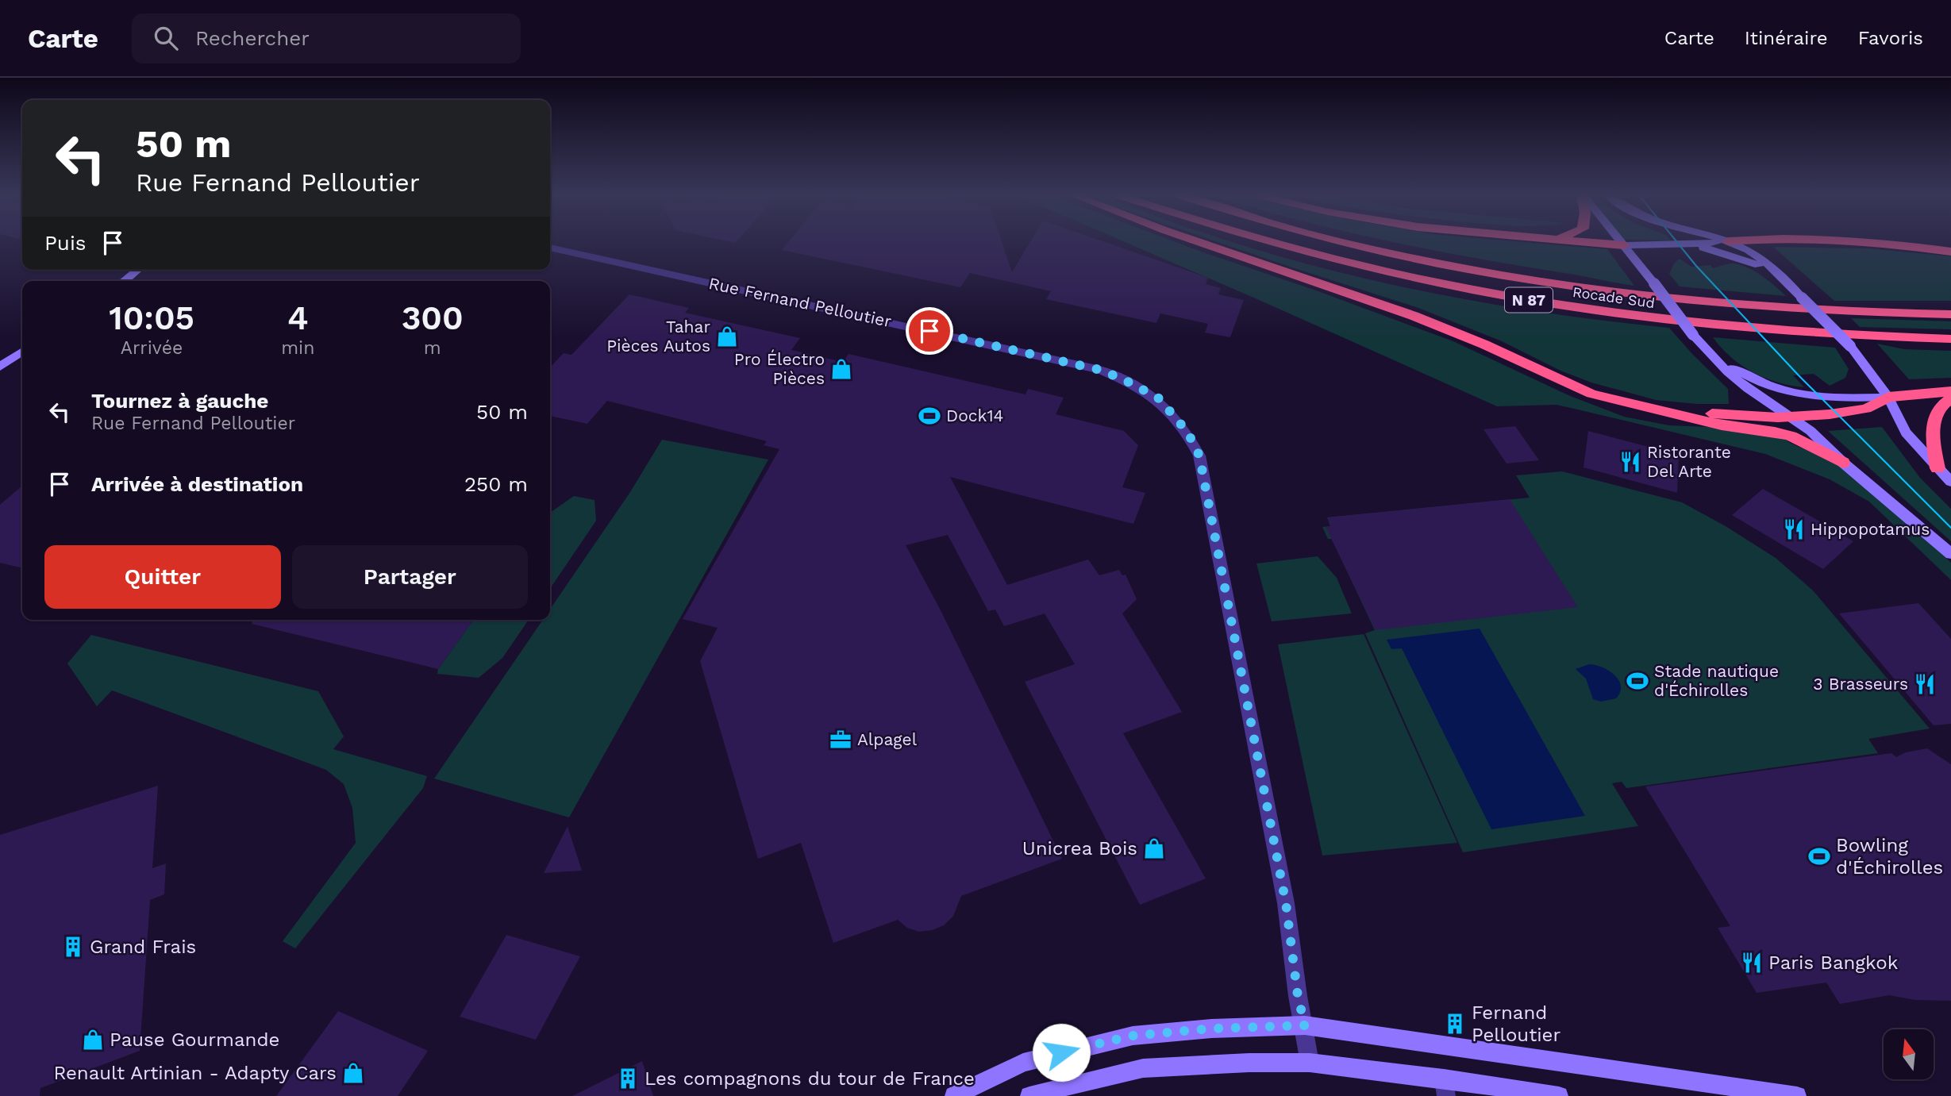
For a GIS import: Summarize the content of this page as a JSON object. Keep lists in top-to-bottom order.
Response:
{
  "streets": {
    "highway": ["Rocade Sud", "N 87"],
    "street": ["Rue Fernand Pelloutier"]
  },
  "places": {
    "shop": [
      "Tahar Pièces Autos",
      "Pro Électro Pièces",
      "Unicrea Bois",
      "Pause Gourmande",
      "Renault Artinian - Adapty Cars"
    ],
    "sports": ["Dock14", "Stade nautique d'Échirolles", "Bowling d'Échirolles"],
    "restaurant": [
      "Ristorante Del Arte",
      "Hippopotamus",
      "3 Brasseurs",
      "Paris Bangkok"
    ],
    "office": ["Alpagel"],
    "building": ["Grand Frais", "Fernand Pelloutier", "Les compagnons du tour de France"]
  },
  "north": "top",
  "page": {
    "header": "Carte",
    "search": "Rechercher",
    "nav": ["Carte", "Itinéraire", "Favoris"],
    "turn": ["50 m", "Rue Fernand Pelloutier"],
    "then": "Puis",
    "eta": [
      "10:05",
      "Arrivée",
      "4",
      "min",
      "300",
      "m"
    ],
    "list": [
      {
        "name": "Tournez à gauche",
        "note": "Rue Fernand Pelloutier",
        "value": "50 m"
      },
      {
        "name": "Arrivée à destination",
        "value": "250 m"
      }
    ],
    "buttons": ["Quitter", "Partager"]
  }
}
